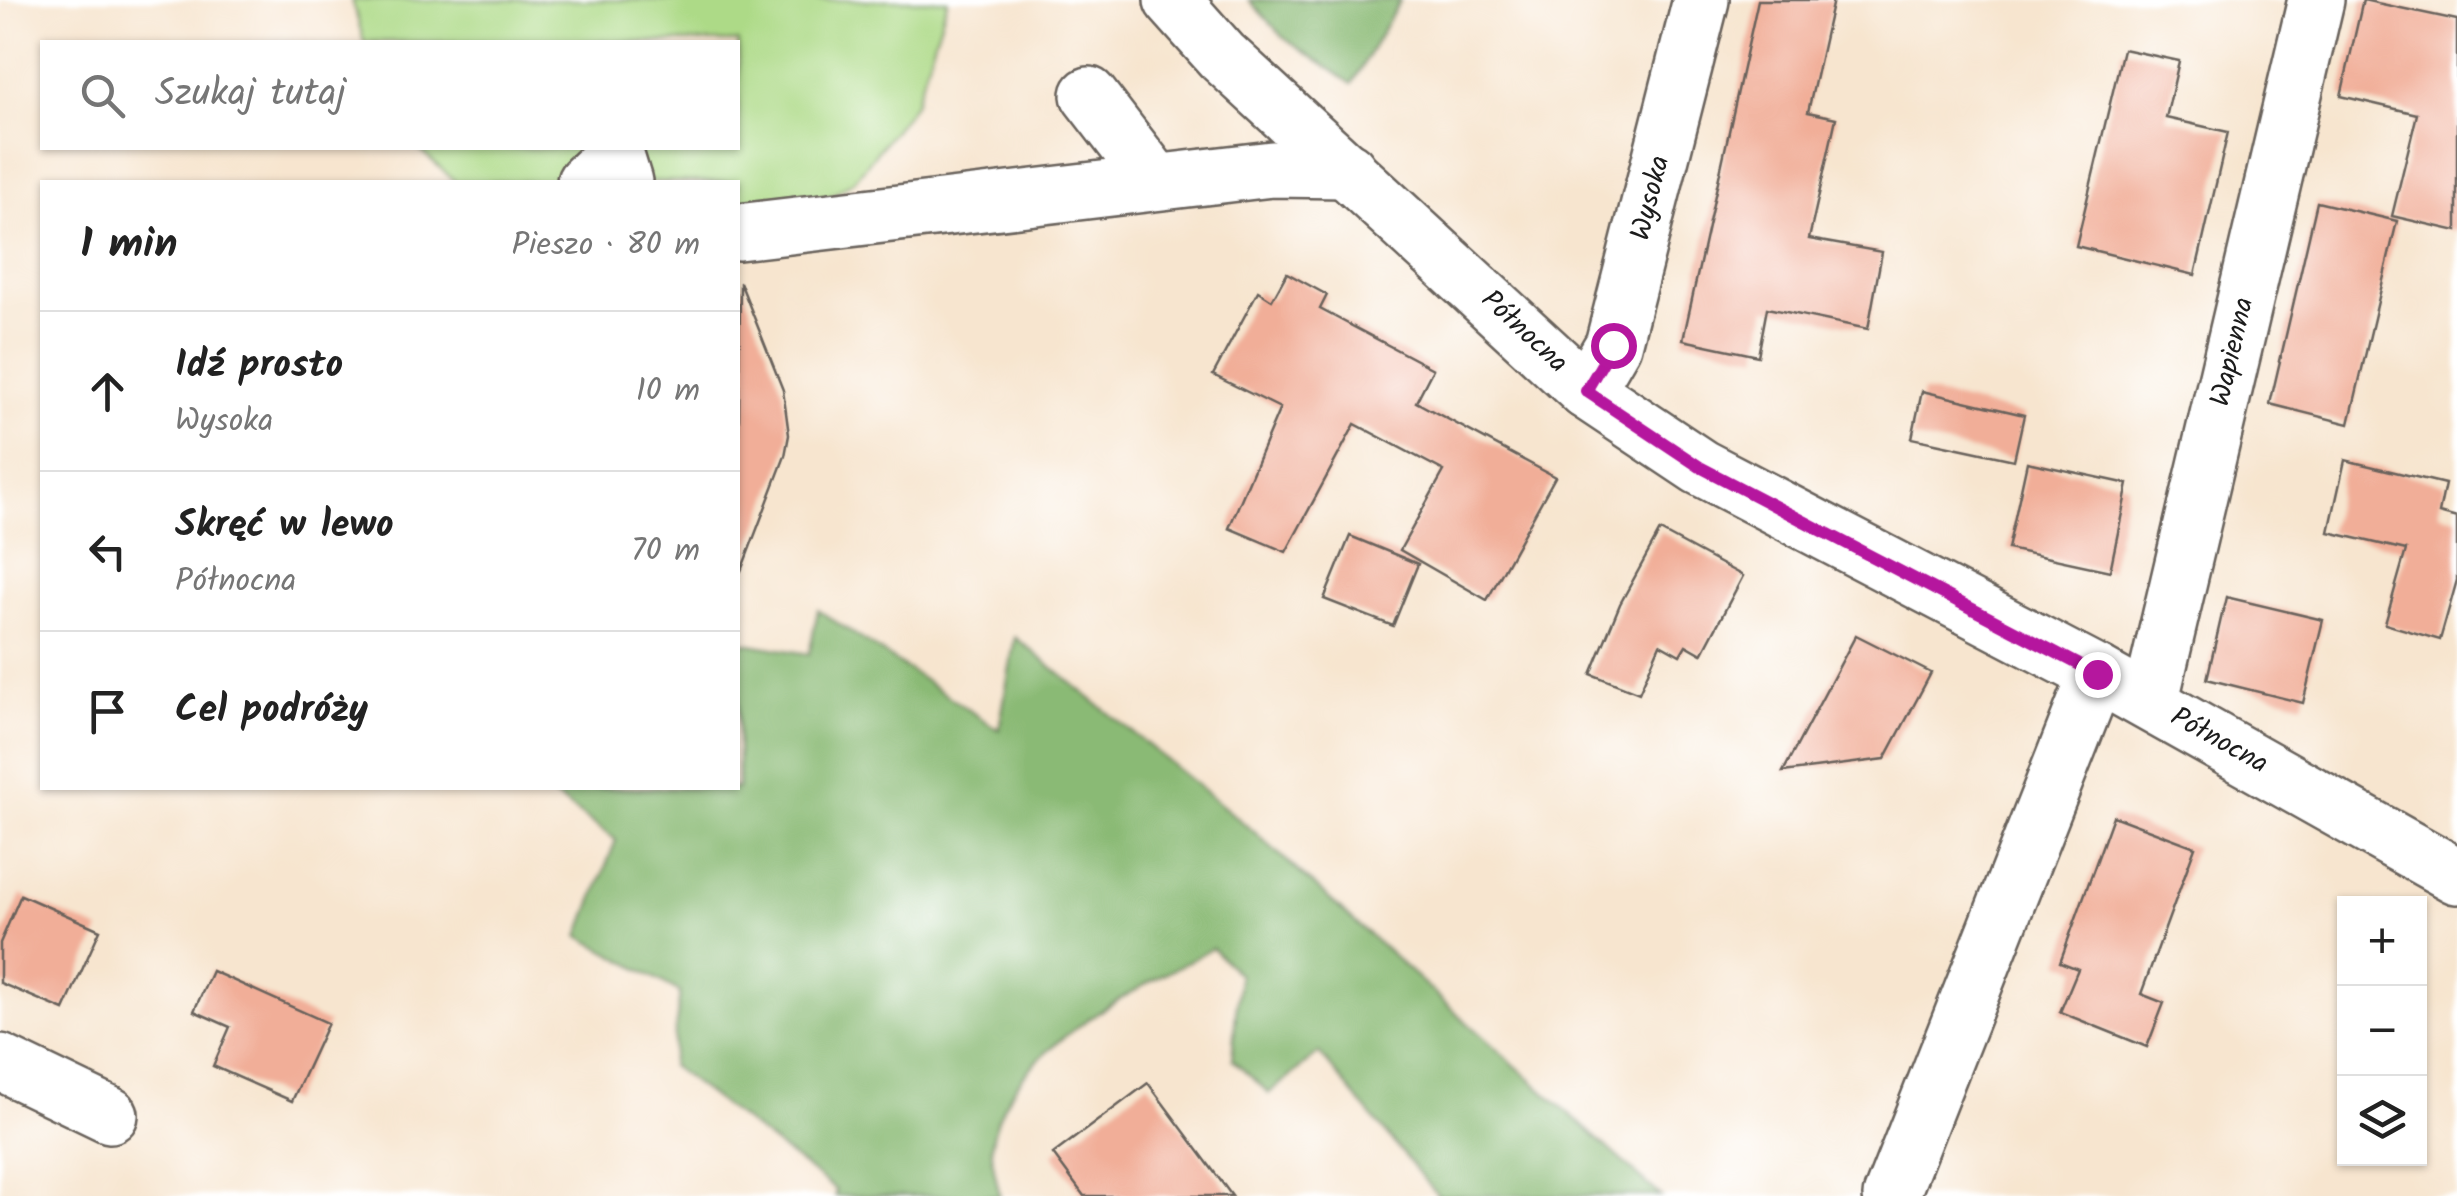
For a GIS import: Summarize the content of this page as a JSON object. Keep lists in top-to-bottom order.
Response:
{
  "streets": {
    "street": ["Wysoka", "Północna", "Wapienna"]
  },
  "crossings": [
    ["Wysoka", "Północna"],
    ["Północna", "Wapienna"]
  ],
  "page": {
    "search": "Szukaj tutaj",
    "heading": ["1 min", "Pieszo · 80 m"],
    "list": [
      ["Idź prosto", "Wysoka", "10 m"],
      ["Skręć w lewo", "Północna", "70 m"],
      "Cel podróży"
    ],
    "map_buttons": ["+", "−"]
  }
}
